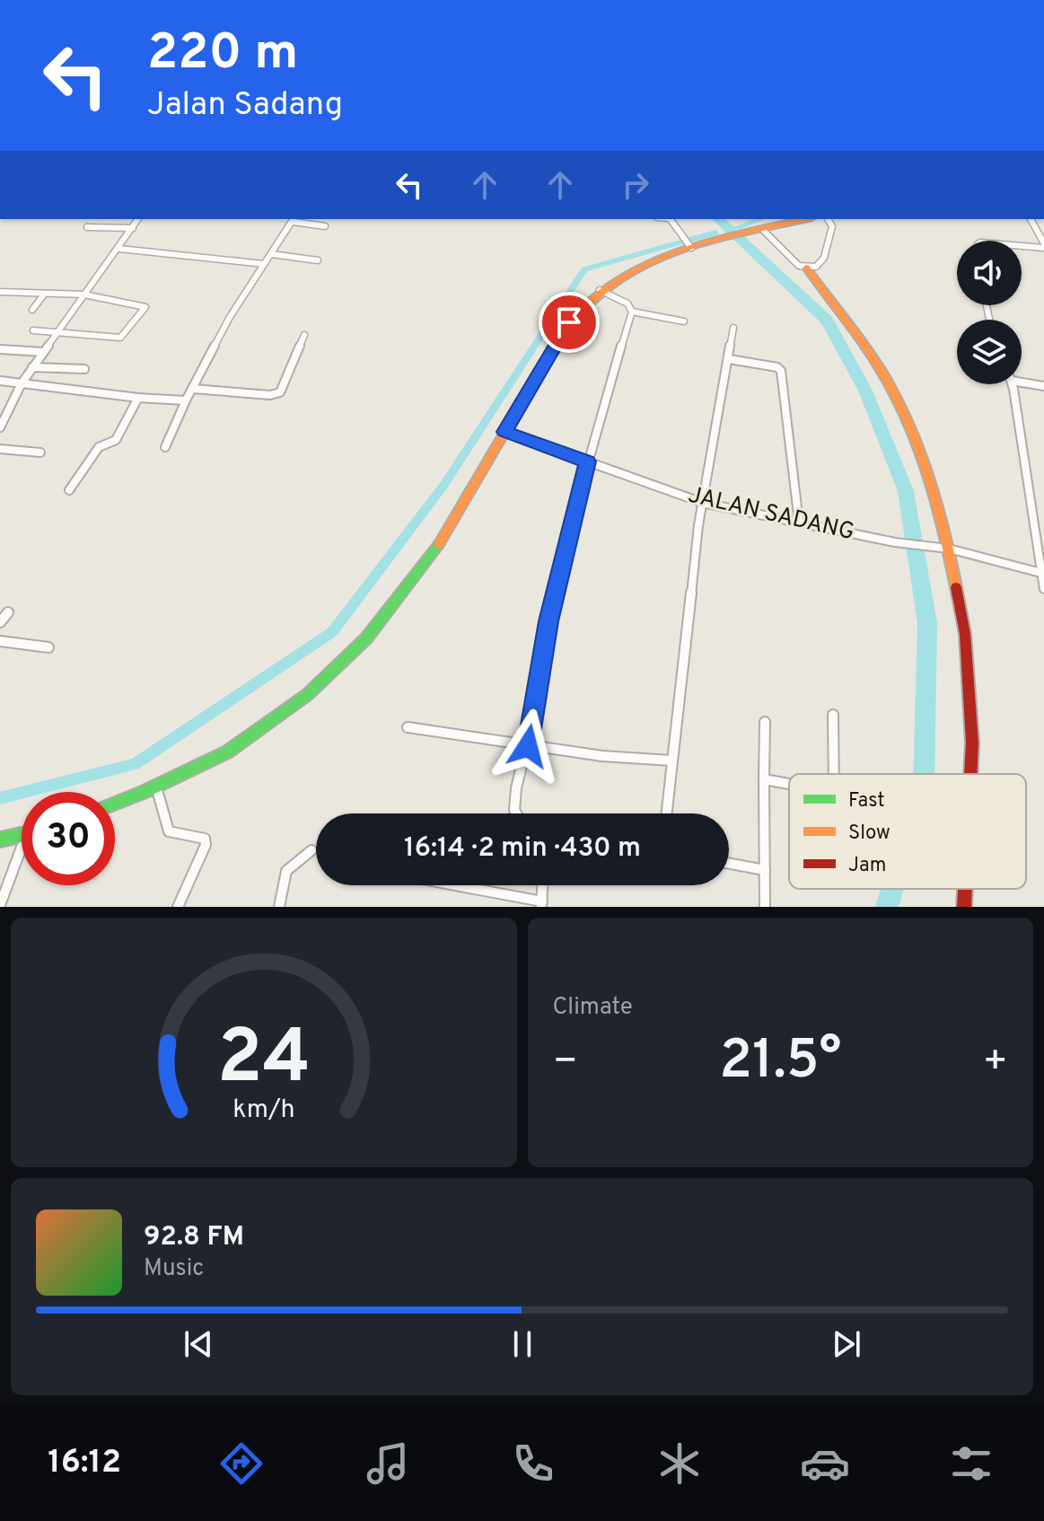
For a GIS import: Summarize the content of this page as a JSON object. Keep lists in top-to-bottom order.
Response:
{
  "streets": {
    "street": ["JALAN SADANG"]
  },
  "legend": ["Fast", "Slow", "Jam"],
  "page": {
    "turn": ["220 m", "Jalan Sadang"],
    "limit": "30",
    "trip": "16:14 · 2 min · 430 m",
    "tile": "Climate",
    "heat": ["−", "21.5°", "+"],
    "song": ["92.8 FM", "Music"],
    "tabs": "16:12",
    "gauge": ["24", "km/h"]
  }
}
